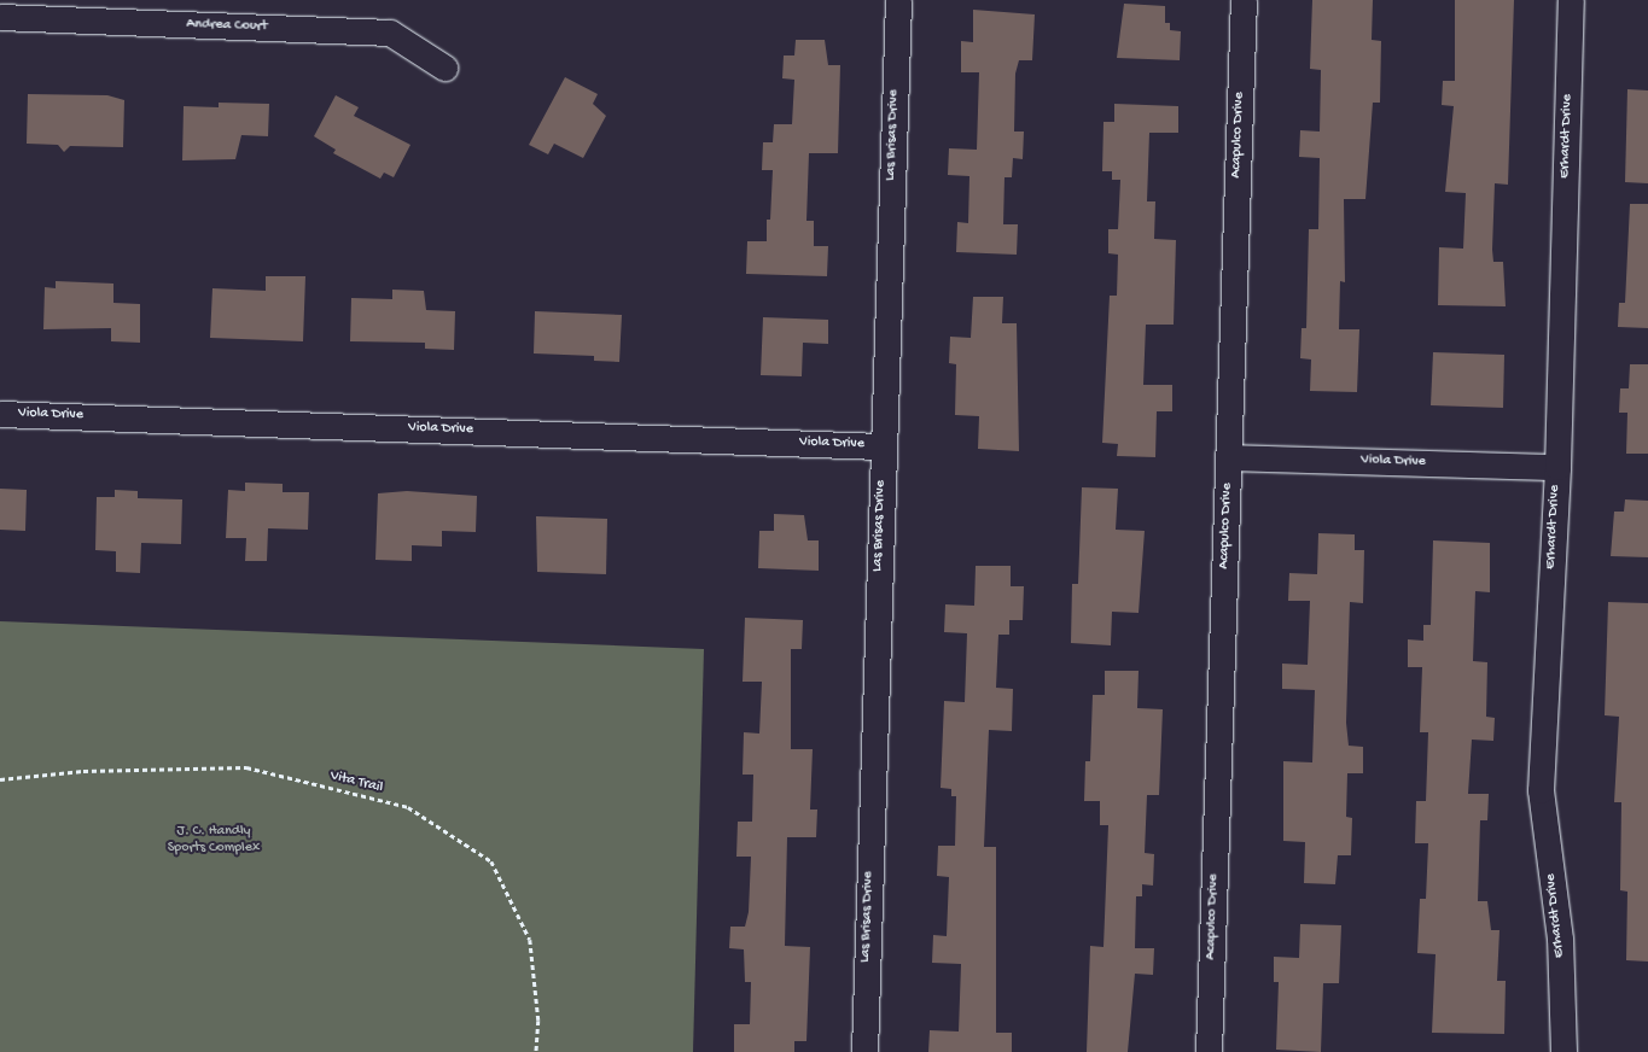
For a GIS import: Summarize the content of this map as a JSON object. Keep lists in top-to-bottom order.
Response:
{
  "streets": {
    "street": [
      "Andrea Court",
      "Las Brisas Drive",
      "Acapulco Drive",
      "Erhardt Drive",
      "Viola Drive"
    ],
    "path": ["Vita Trail"]
  },
  "crossings": [
    ["Las Brisas Drive", "Viola Drive"],
    ["Acapulco Drive", "Viola Drive"],
    ["Erhardt Drive", "Viola Drive"]
  ],
  "parks": ["J. C. Handly Sports Complex"]
}
